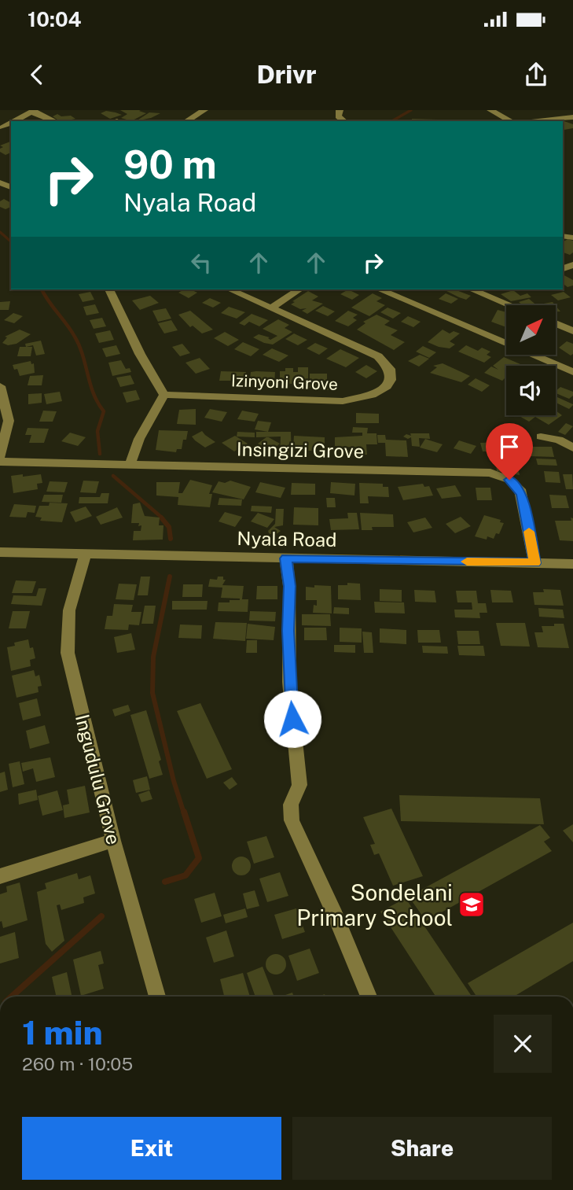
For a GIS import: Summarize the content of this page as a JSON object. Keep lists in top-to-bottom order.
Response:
{
  "streets": {
    "street": [
      "Izinyoni Grove",
      "Insingizi Grove",
      "Nyala Road",
      "Ingudulu Grove"
    ]
  },
  "crossings": [
    ["Insingizi Grove", "Nyala Road"],
    ["Nyala Road", "Ingudulu Grove"]
  ],
  "places": {
    "school or university": ["Sondelani Primary School"]
  },
  "north": "top right",
  "page": {
    "status": "10:04",
    "header": "Drivr",
    "turn": ["90 m", "Nyala Road"],
    "heading": ["1 min", "260 m · 10:05"],
    "buttons": ["Exit", "Share"]
  }
}
